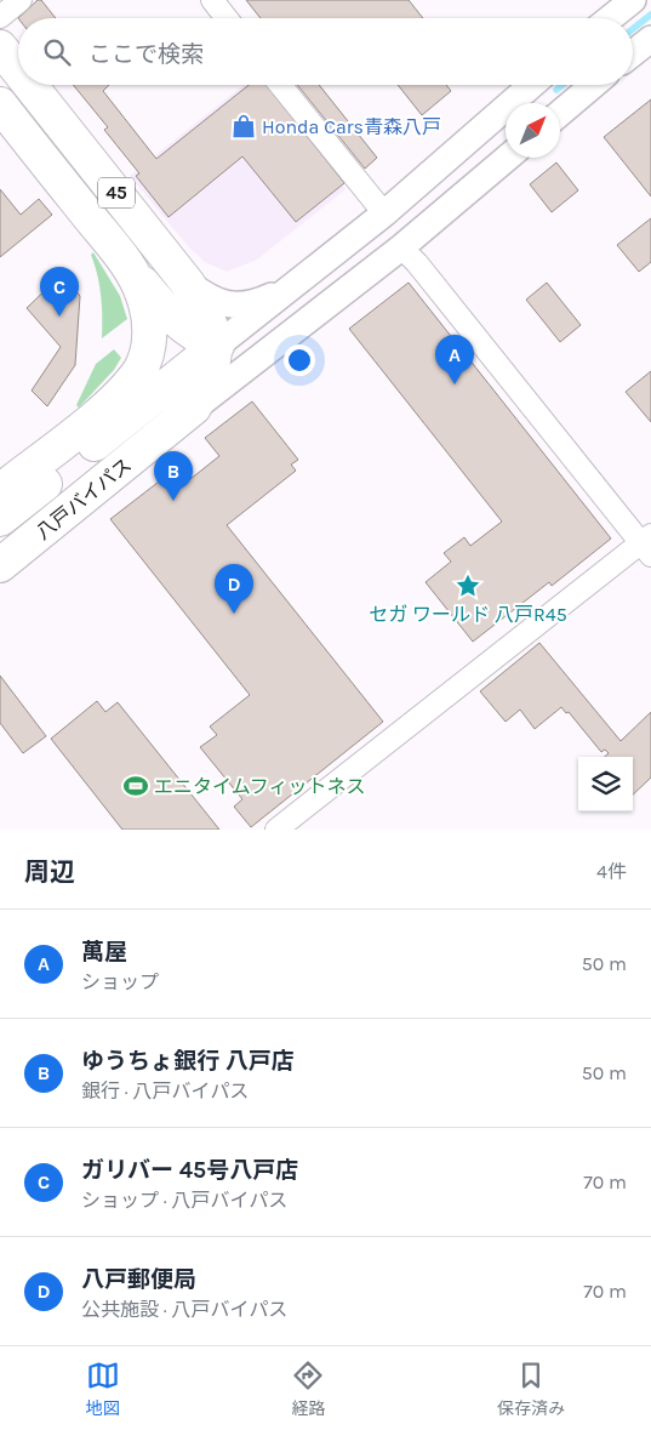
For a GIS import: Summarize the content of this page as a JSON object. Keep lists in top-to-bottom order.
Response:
{
  "streets": {
    "highway": ["45", "八戸バイパス"]
  },
  "places": {
    "shop": ["Honda Cars青森八戸"],
    "place": ["セガ ワールド 八戸R45"],
    "sports": ["エニタイムフィットネス"]
  },
  "north": "top right",
  "page": {
    "search": "ここで検索",
    "pins": [
      "C",
      "A",
      "B",
      "D"
    ],
    "heading": ["周辺", "4件"],
    "list": [
      {
        "mark": "A",
        "name": "萬屋",
        "note": "ショップ",
        "value": "50 m"
      },
      {
        "mark": "B",
        "name": "ゆうちょ銀行 八戸店",
        "note": "銀行 · 八戸バイパス",
        "value": "50 m"
      },
      {
        "mark": "C",
        "name": "ガリバー 45号八戸店",
        "note": "ショップ · 八戸バイパス",
        "value": "70 m"
      },
      {
        "mark": "D",
        "name": "八戸郵便局",
        "note": "公共施設 · 八戸バイパス",
        "value": "70 m"
      }
    ],
    "nav": ["地図", "経路", "保存済み"]
  }
}
